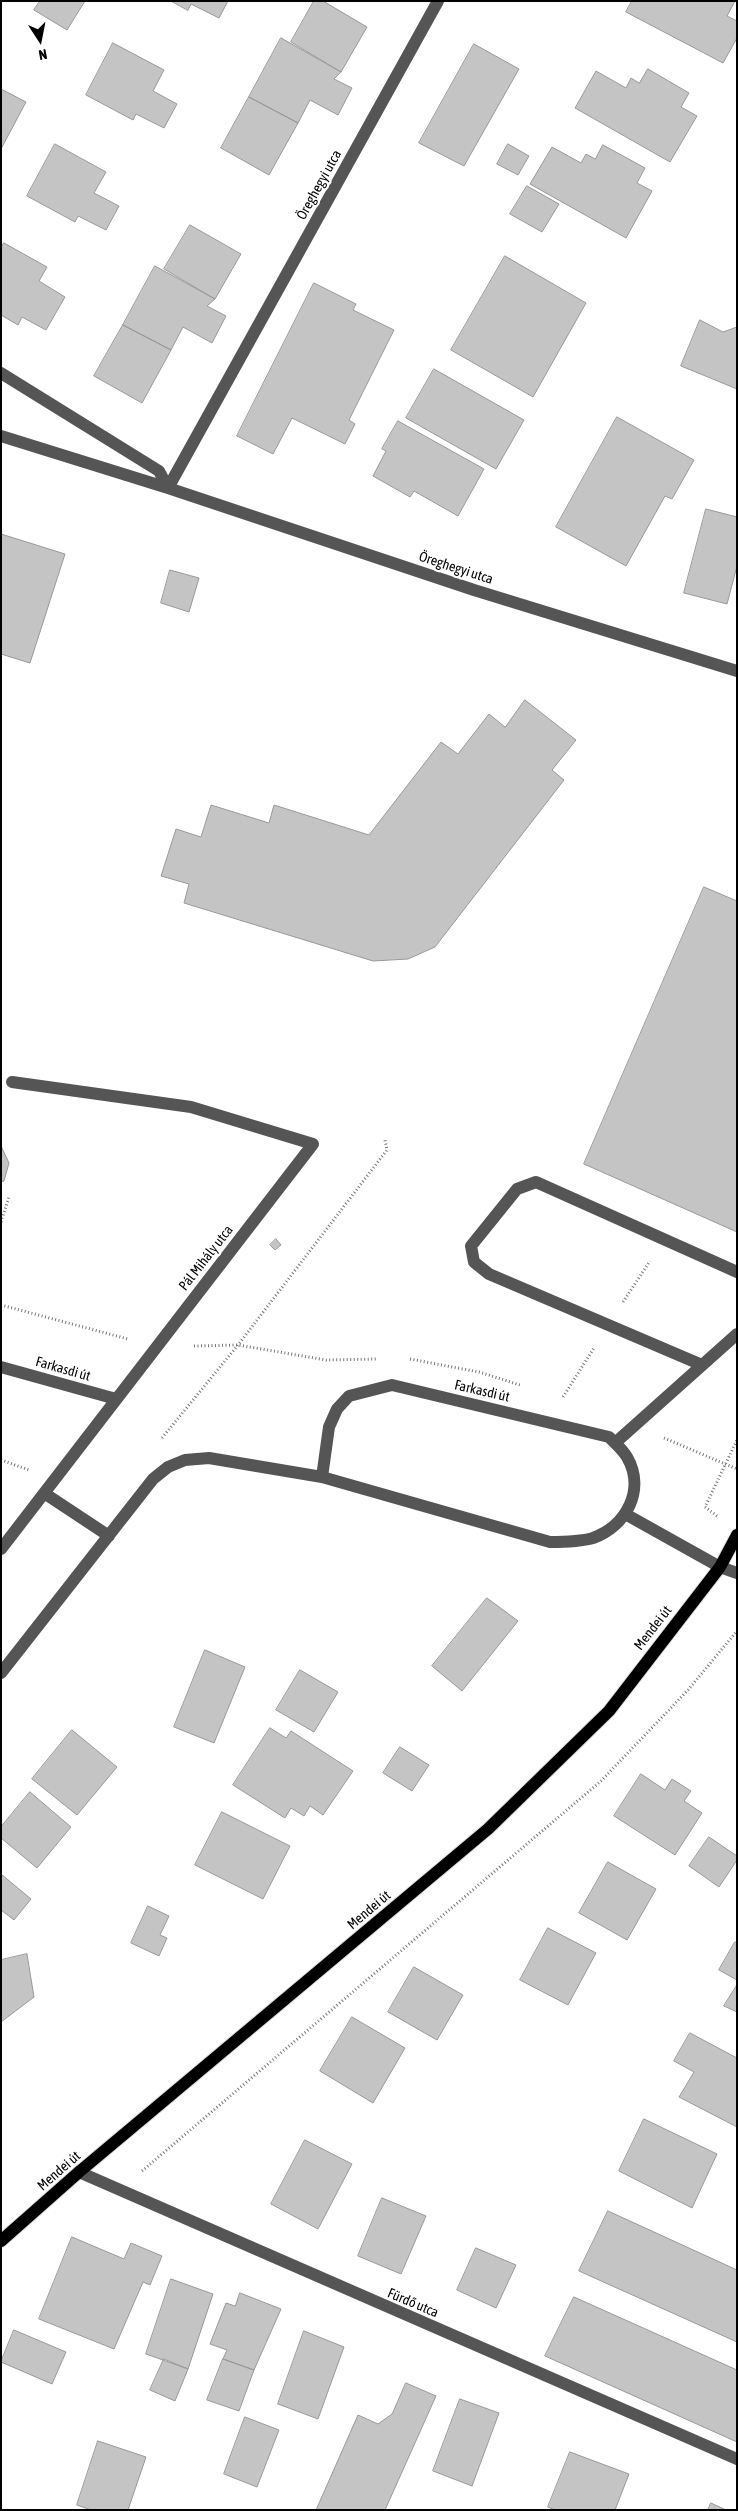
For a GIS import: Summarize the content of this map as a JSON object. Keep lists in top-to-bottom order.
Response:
{
  "streets": {
    "main road": ["Mendei út"],
    "street": [
      "Öreghegyi utca",
      "Pál Mihály utca",
      "Farkasdi út",
      "Fürdő utca"
    ]
  },
  "crossings": [
    ["Pál Mihály utca", "Farkasdi út"],
    ["Mendei út", "Fürdő utca"]
  ],
  "north": "bottom"
}
